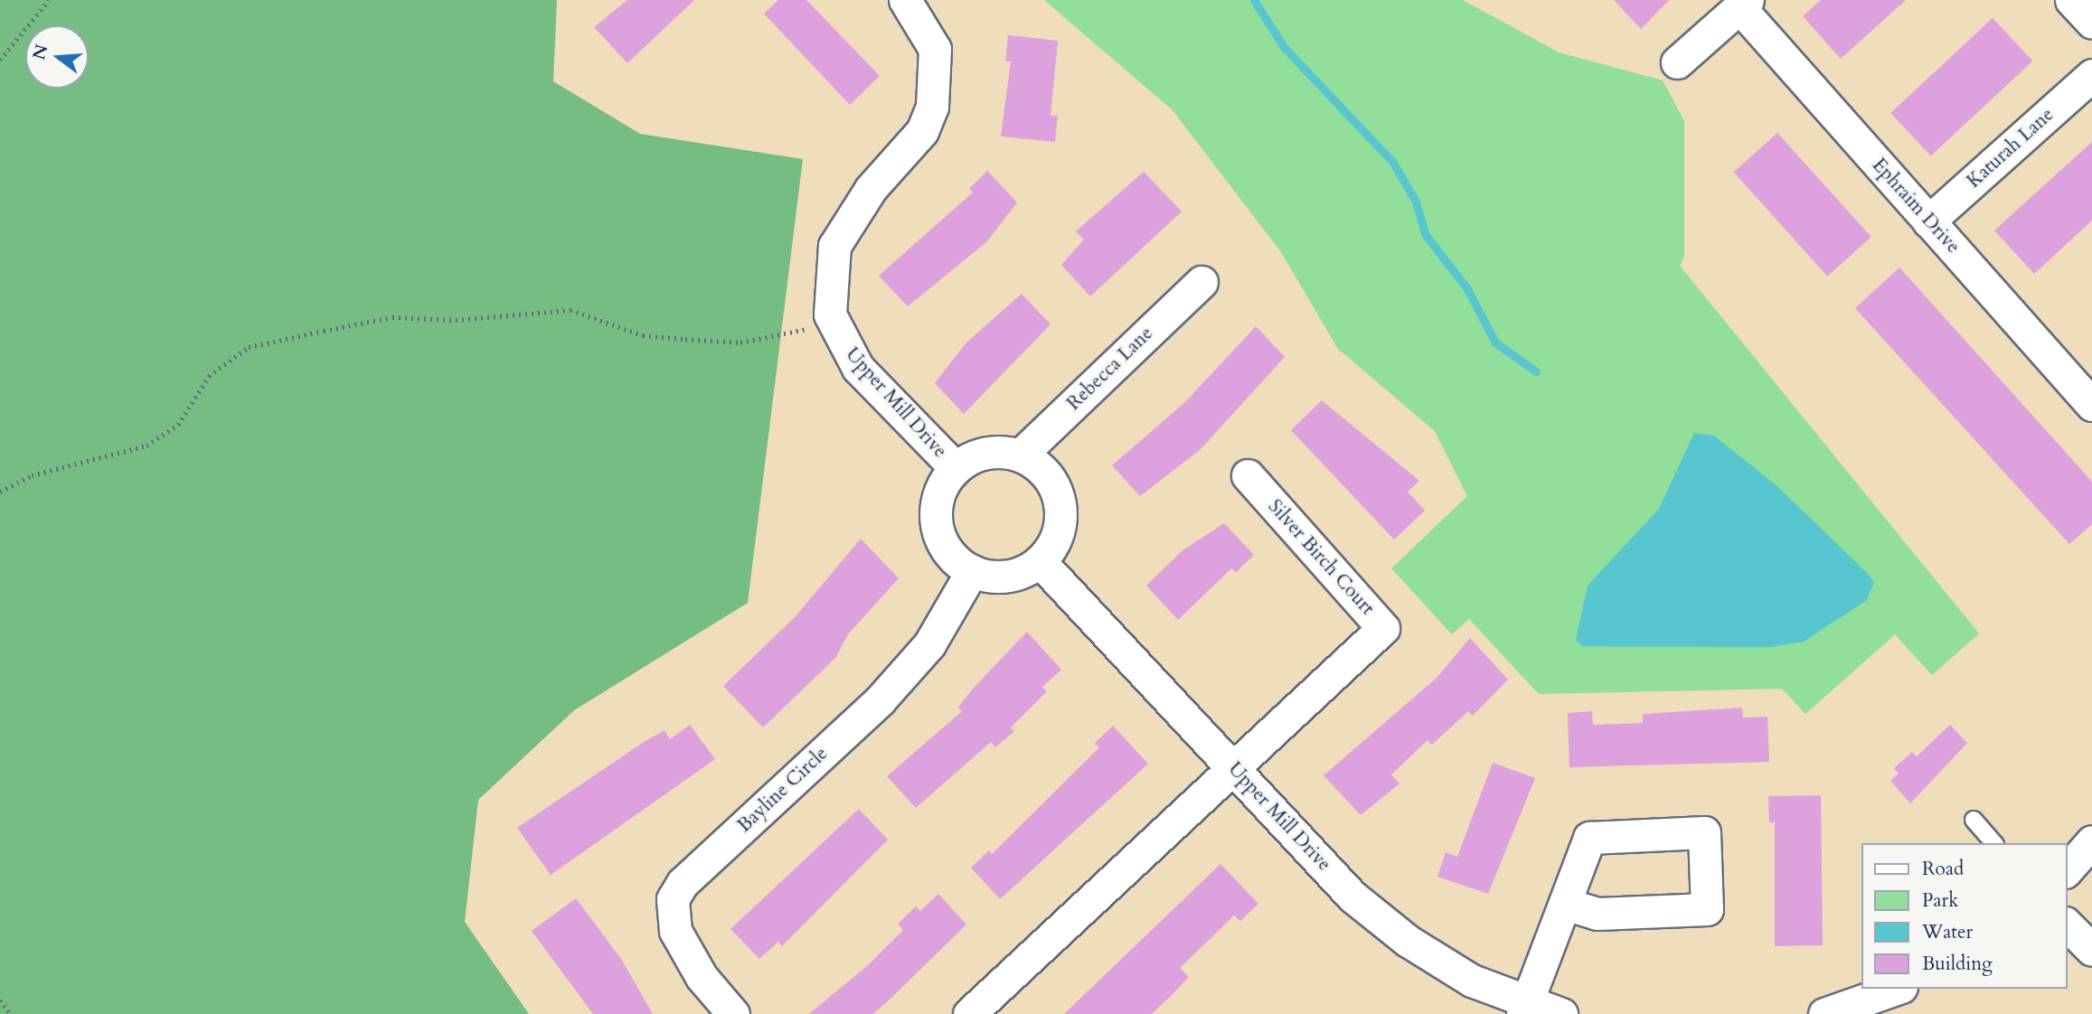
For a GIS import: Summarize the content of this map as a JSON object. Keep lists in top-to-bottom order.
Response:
{
  "streets": {
    "street": [
      "Katurah Lane",
      "Ephraim Drive",
      "Rebecca Lane",
      "Upper Mill Drive",
      "Silver Birch Court",
      "Bayline Circle"
    ]
  },
  "crossings": [
    ["Katurah Lane", "Ephraim Drive"],
    ["Rebecca Lane", "Upper Mill Drive"],
    ["Rebecca Lane", "Bayline Circle"],
    ["Upper Mill Drive", "Silver Birch Court"],
    ["Upper Mill Drive", "Bayline Circle"]
  ],
  "legend": [
    "Road",
    "Park",
    "Water",
    "Building"
  ],
  "north": "left"
}
